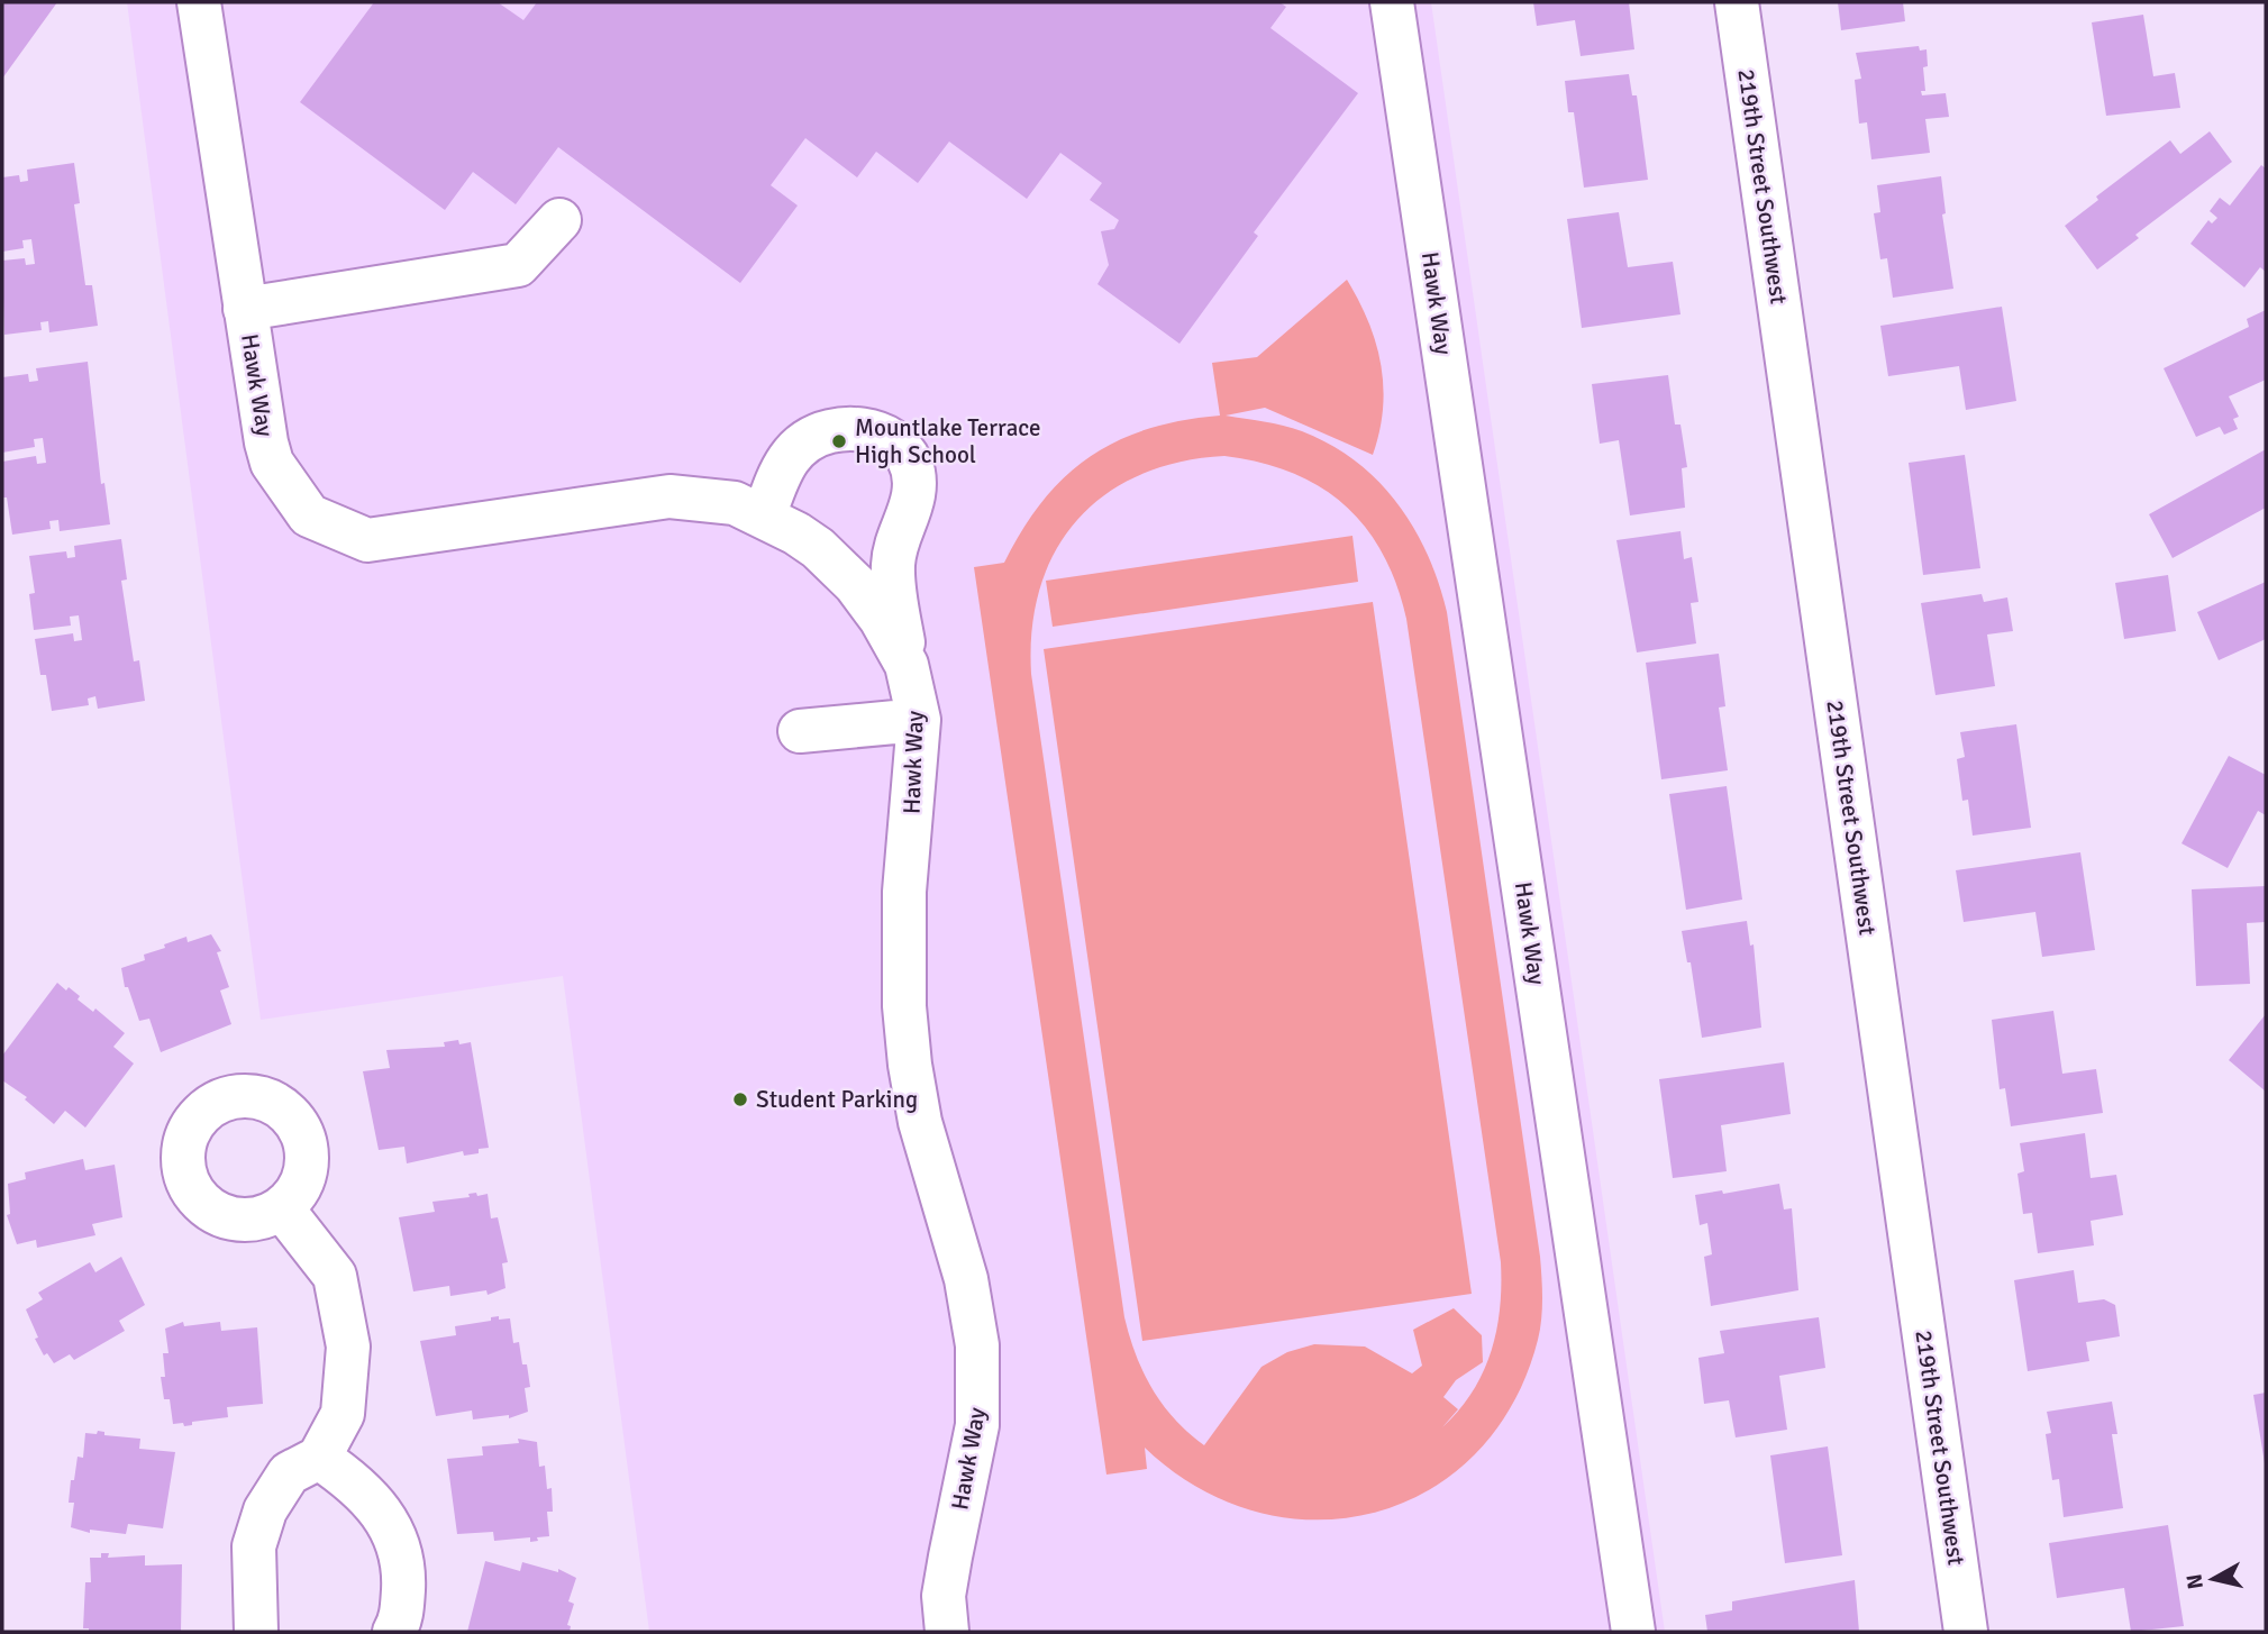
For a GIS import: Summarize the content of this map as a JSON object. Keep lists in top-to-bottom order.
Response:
{
  "streets": {
    "street": ["219th Street Southwest", "Hawk Way"]
  },
  "places": ["Mountlake Terrace High School", "Student Parking"],
  "north": "left"
}
